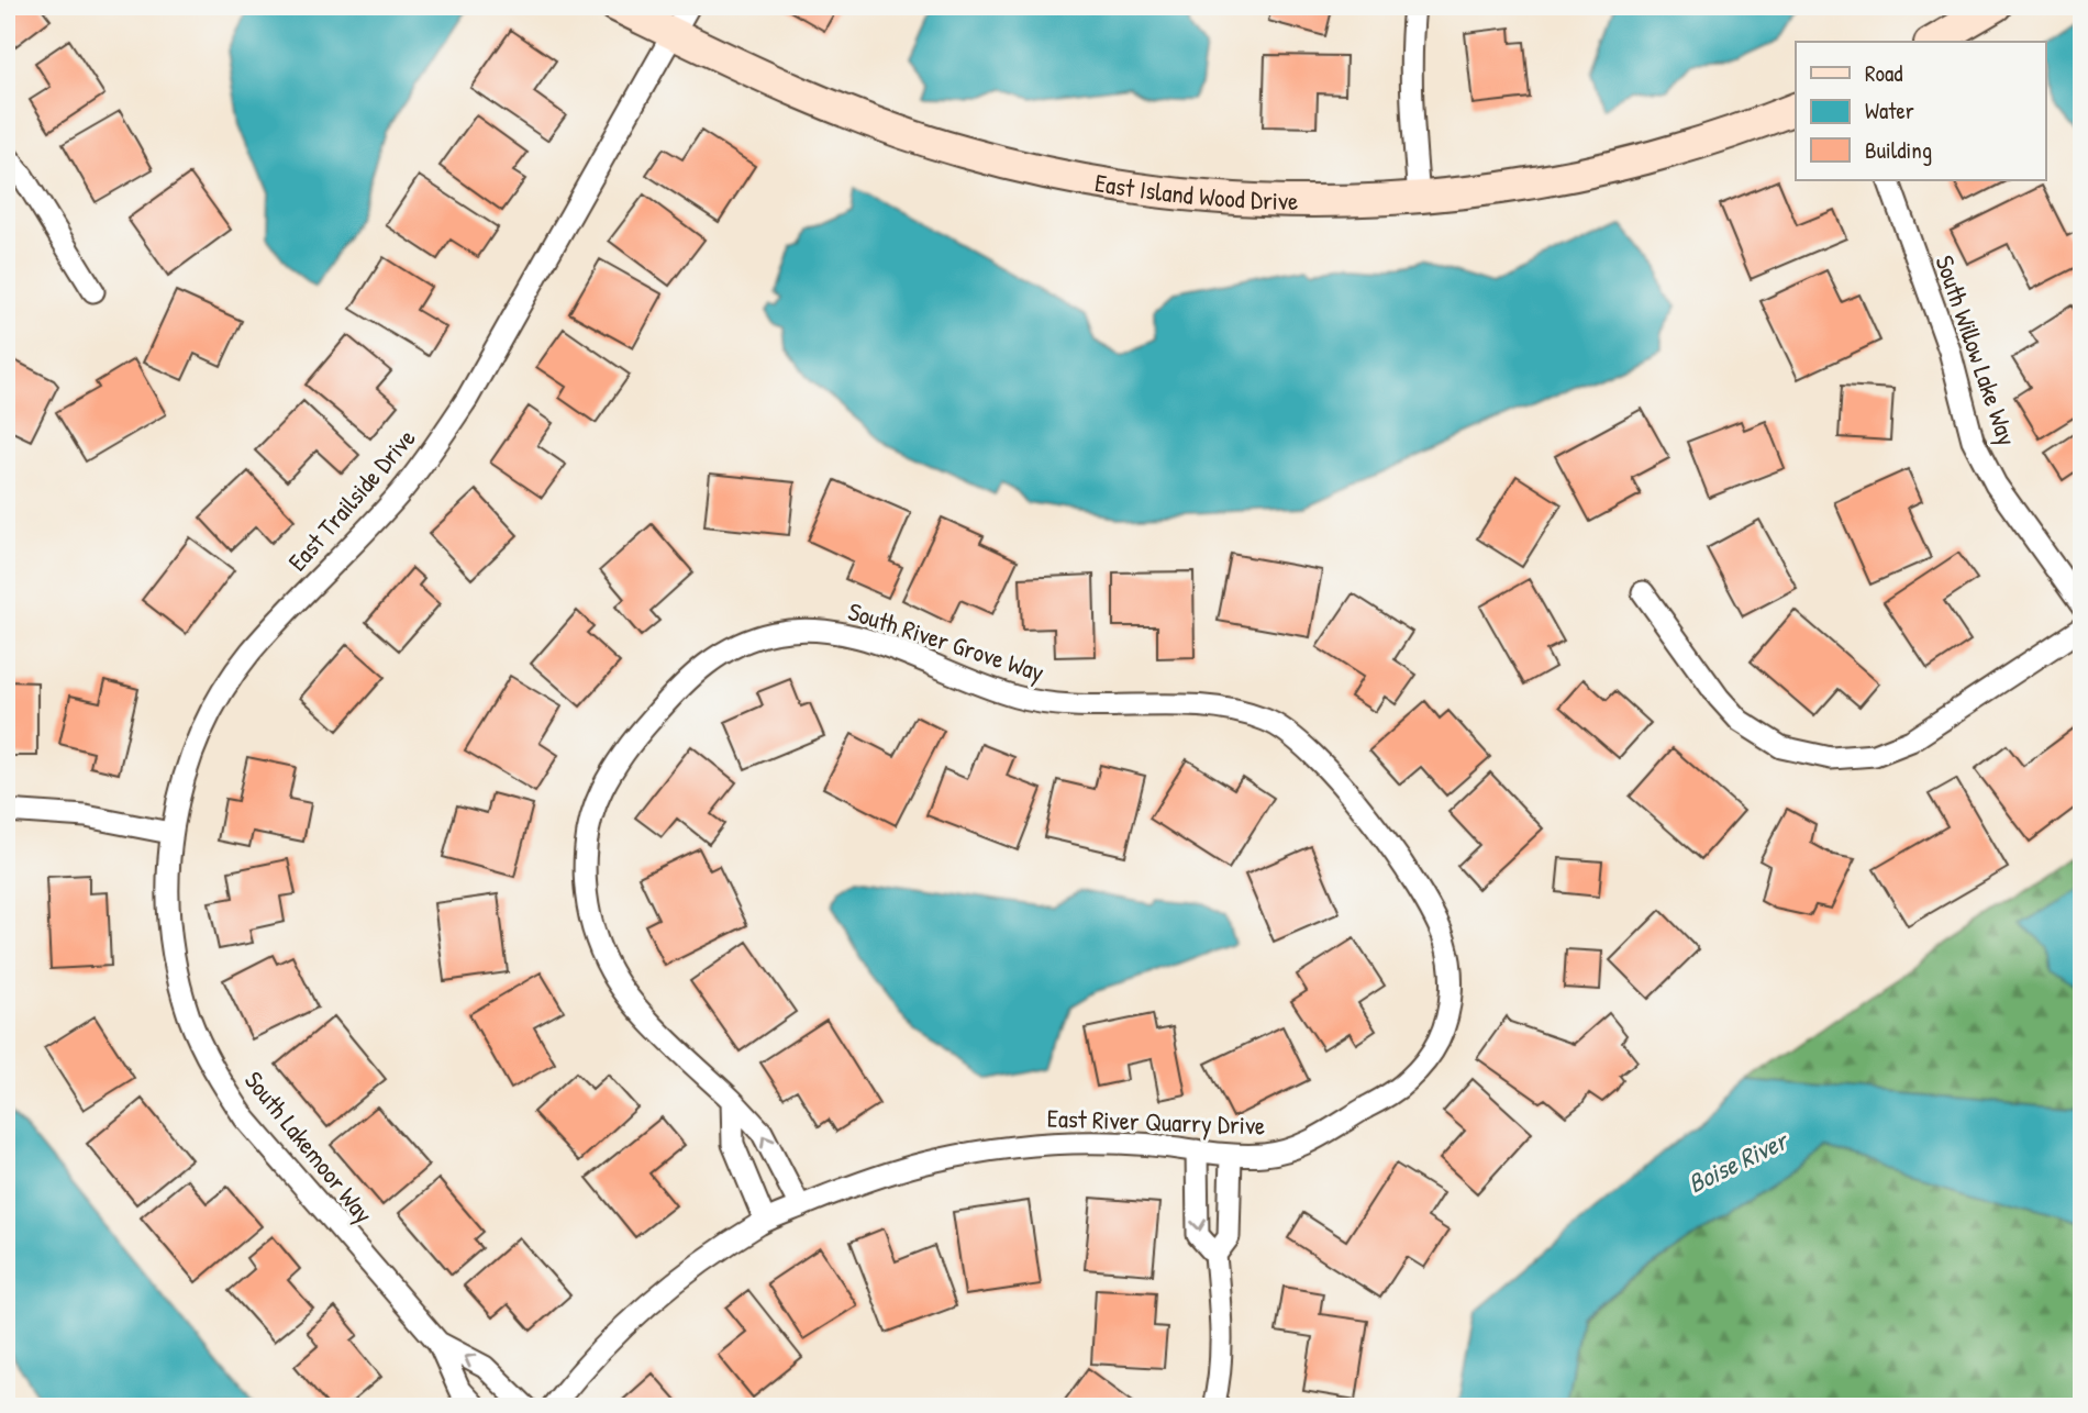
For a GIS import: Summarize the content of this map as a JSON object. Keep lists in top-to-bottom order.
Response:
{
  "streets": {
    "street": [
      "East Island Wood Drive",
      "South Willow Lake Way",
      "East Trailside Drive",
      "South River Grove Way",
      "East River Quarry Drive",
      "South Lakemoor Way"
    ]
  },
  "crossings": [
    ["East Island Wood Drive", "East Trailside Drive"],
    ["East Trailside Drive", "South Lakemoor Way"],
    ["South River Grove Way", "East River Quarry Drive"]
  ],
  "water": ["Boise River"],
  "legend": ["Road", "Water", "Building"]
}
